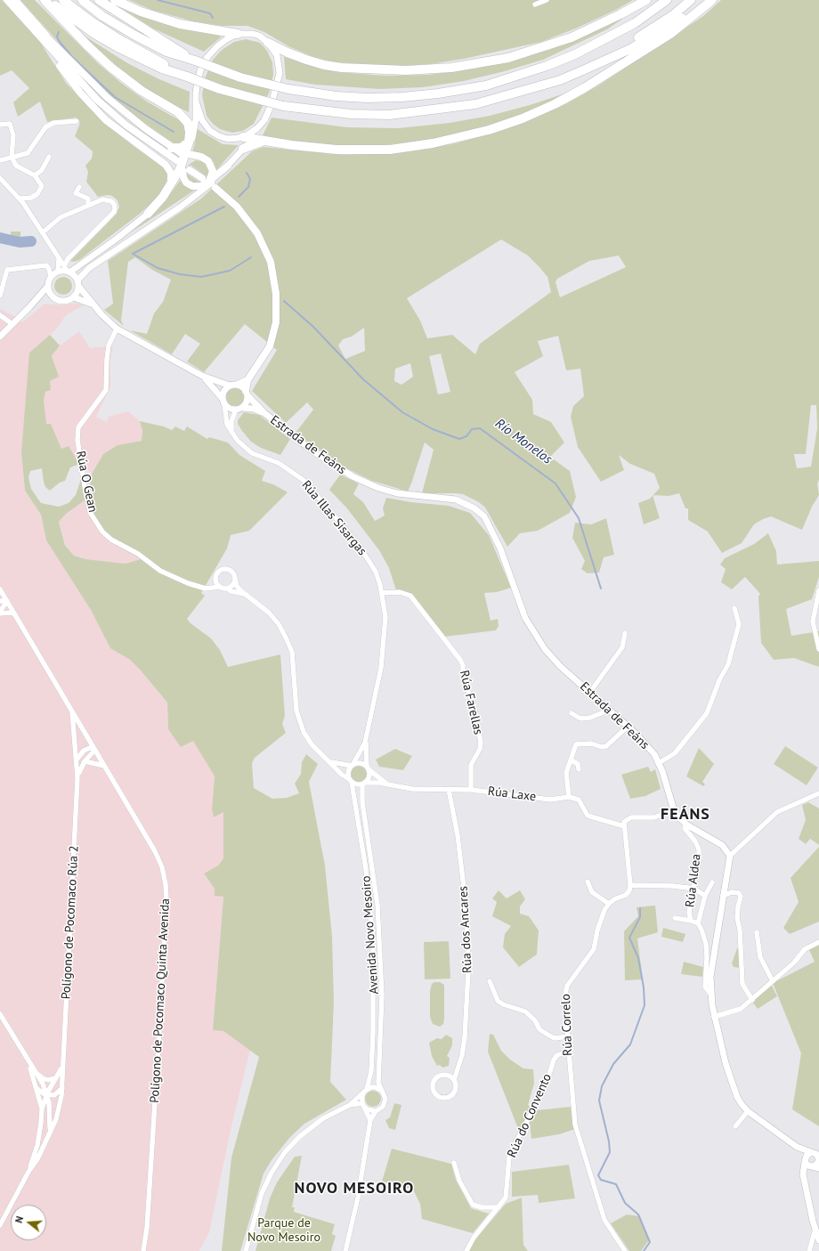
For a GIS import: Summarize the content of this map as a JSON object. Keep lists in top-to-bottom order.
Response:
{
  "streets": {
    "street": [
      "Estrada de Feáns",
      "Rúa O Gean",
      "Rúa Illas Sisargas",
      "Rúa Farellas",
      "Rúa Laxe",
      "Rúa Aldea",
      "Polígono de Pocomaco Rúa 2",
      "Rúa dos Ancares",
      "Avenida Novo Mesoiro",
      "Polígono de Pocomaco Quinta Avenida",
      "Rúa Correlo",
      "Rúa do Convento"
    ]
  },
  "crossings": [
    ["Estrada de Feáns", "Rúa Illas Sisargas"],
    ["Estrada de Feáns", "Rúa Aldea"],
    ["Rúa Illas Sisargas", "Rúa Farellas"],
    ["Rúa Illas Sisargas", "Rúa Laxe"],
    ["Rúa Illas Sisargas", "Avenida Novo Mesoiro"],
    ["Rúa Farellas", "Rúa Laxe"],
    ["Rúa Laxe", "Rúa dos Ancares"],
    ["Rúa Laxe", "Avenida Novo Mesoiro"],
    ["Polígono de Pocomaco Rúa 2", "Polígono de Pocomaco Quinta Avenida"],
    ["Rúa Correlo", "Rúa do Convento"]
  ],
  "districts": ["FEÁNS", "NOVO MESOIRO"],
  "water": ["Río Monelos"],
  "parks": ["Parque de Novo Mesoiro"],
  "north": "left"
}
